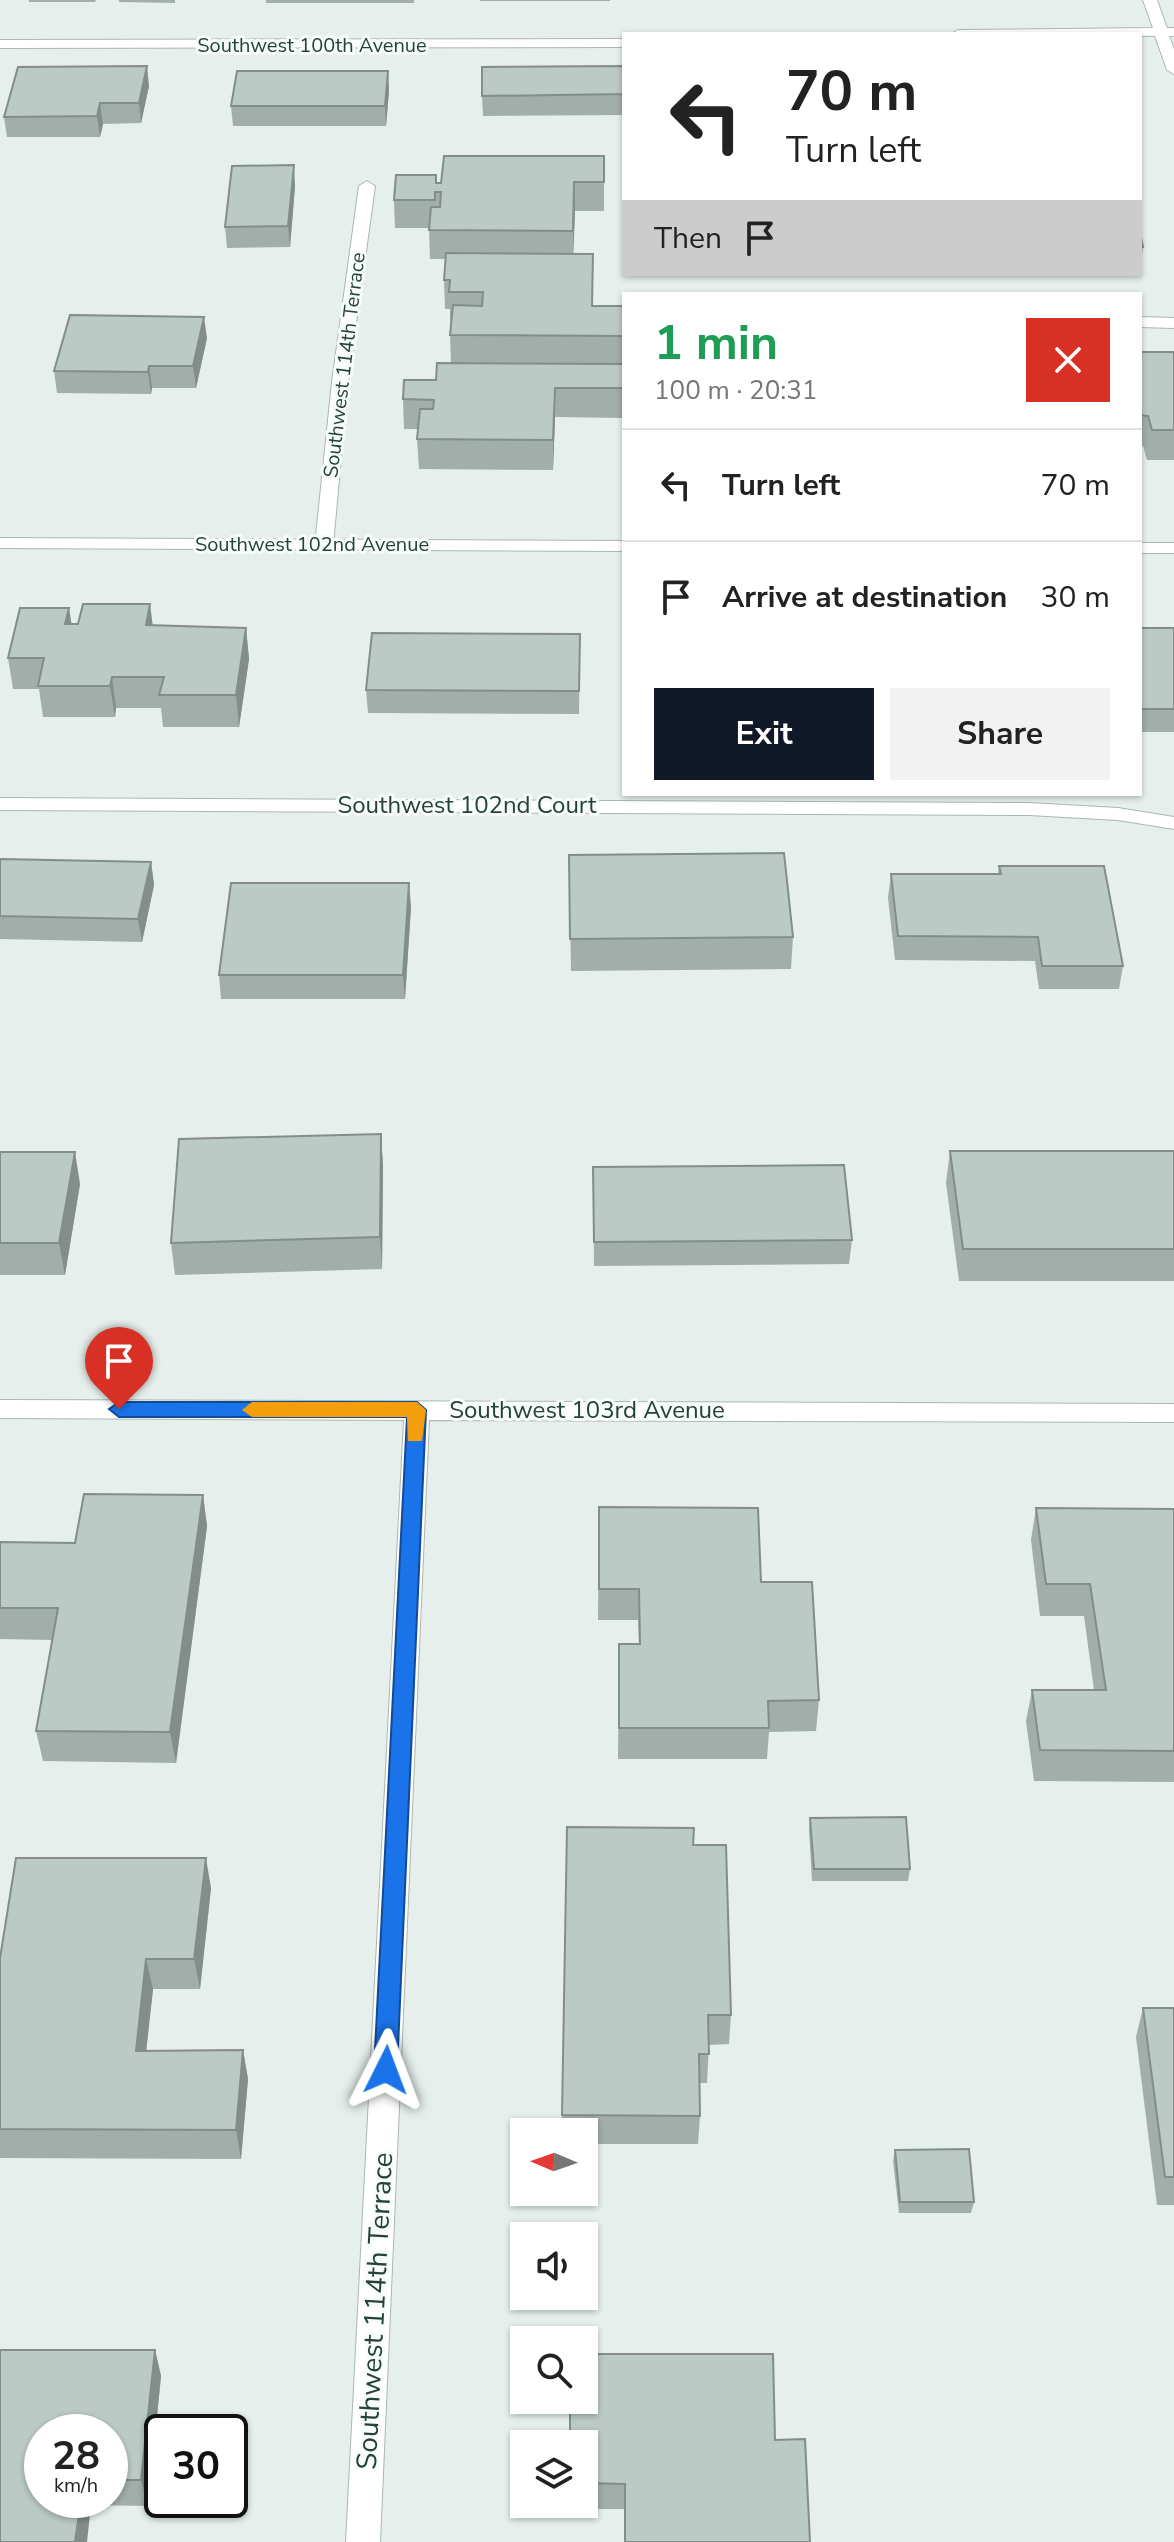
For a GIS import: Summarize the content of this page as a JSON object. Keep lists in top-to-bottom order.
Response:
{
  "streets": {
    "street": [
      "Southwest 100th Avenue",
      "Southwest 114th Terrace",
      "Southwest 102nd Avenue",
      "Southwest 102nd Court",
      "Southwest 103rd Avenue"
    ]
  },
  "crossings": [
    ["Southwest 114th Terrace", "Southwest 102nd Avenue"],
    ["Southwest 114th Terrace", "Southwest 103rd Avenue"]
  ],
  "north": "left",
  "page": {
    "turn": ["70 m", "Turn left"],
    "then": "Then",
    "heading": ["1 min", "100 m · 20:31"],
    "list": [
      {
        "name": "Turn left",
        "value": "70 m"
      },
      {
        "name": "Arrive at destination",
        "value": "30 m"
      }
    ],
    "buttons": ["Exit", "Share"],
    "speed": "28 km/h",
    "limit": "30"
  }
}
